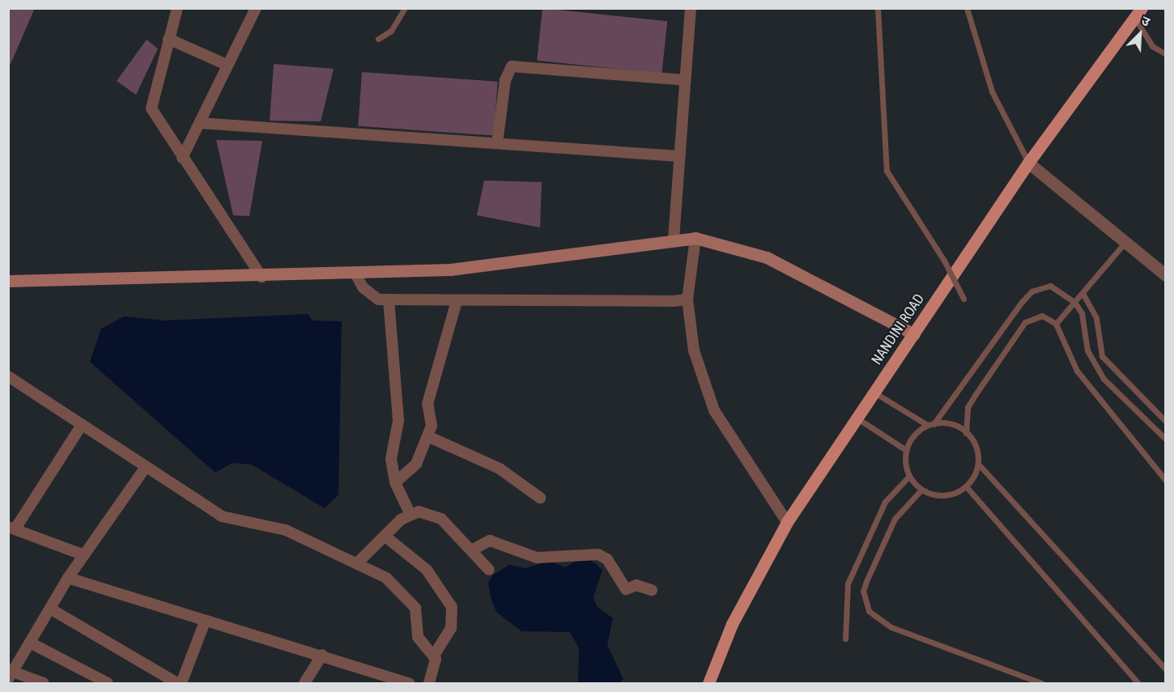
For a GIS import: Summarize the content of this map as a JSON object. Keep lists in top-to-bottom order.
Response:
{
  "streets": {
    "main road": ["NANDINI ROAD"]
  },
  "north": "top right"
}
